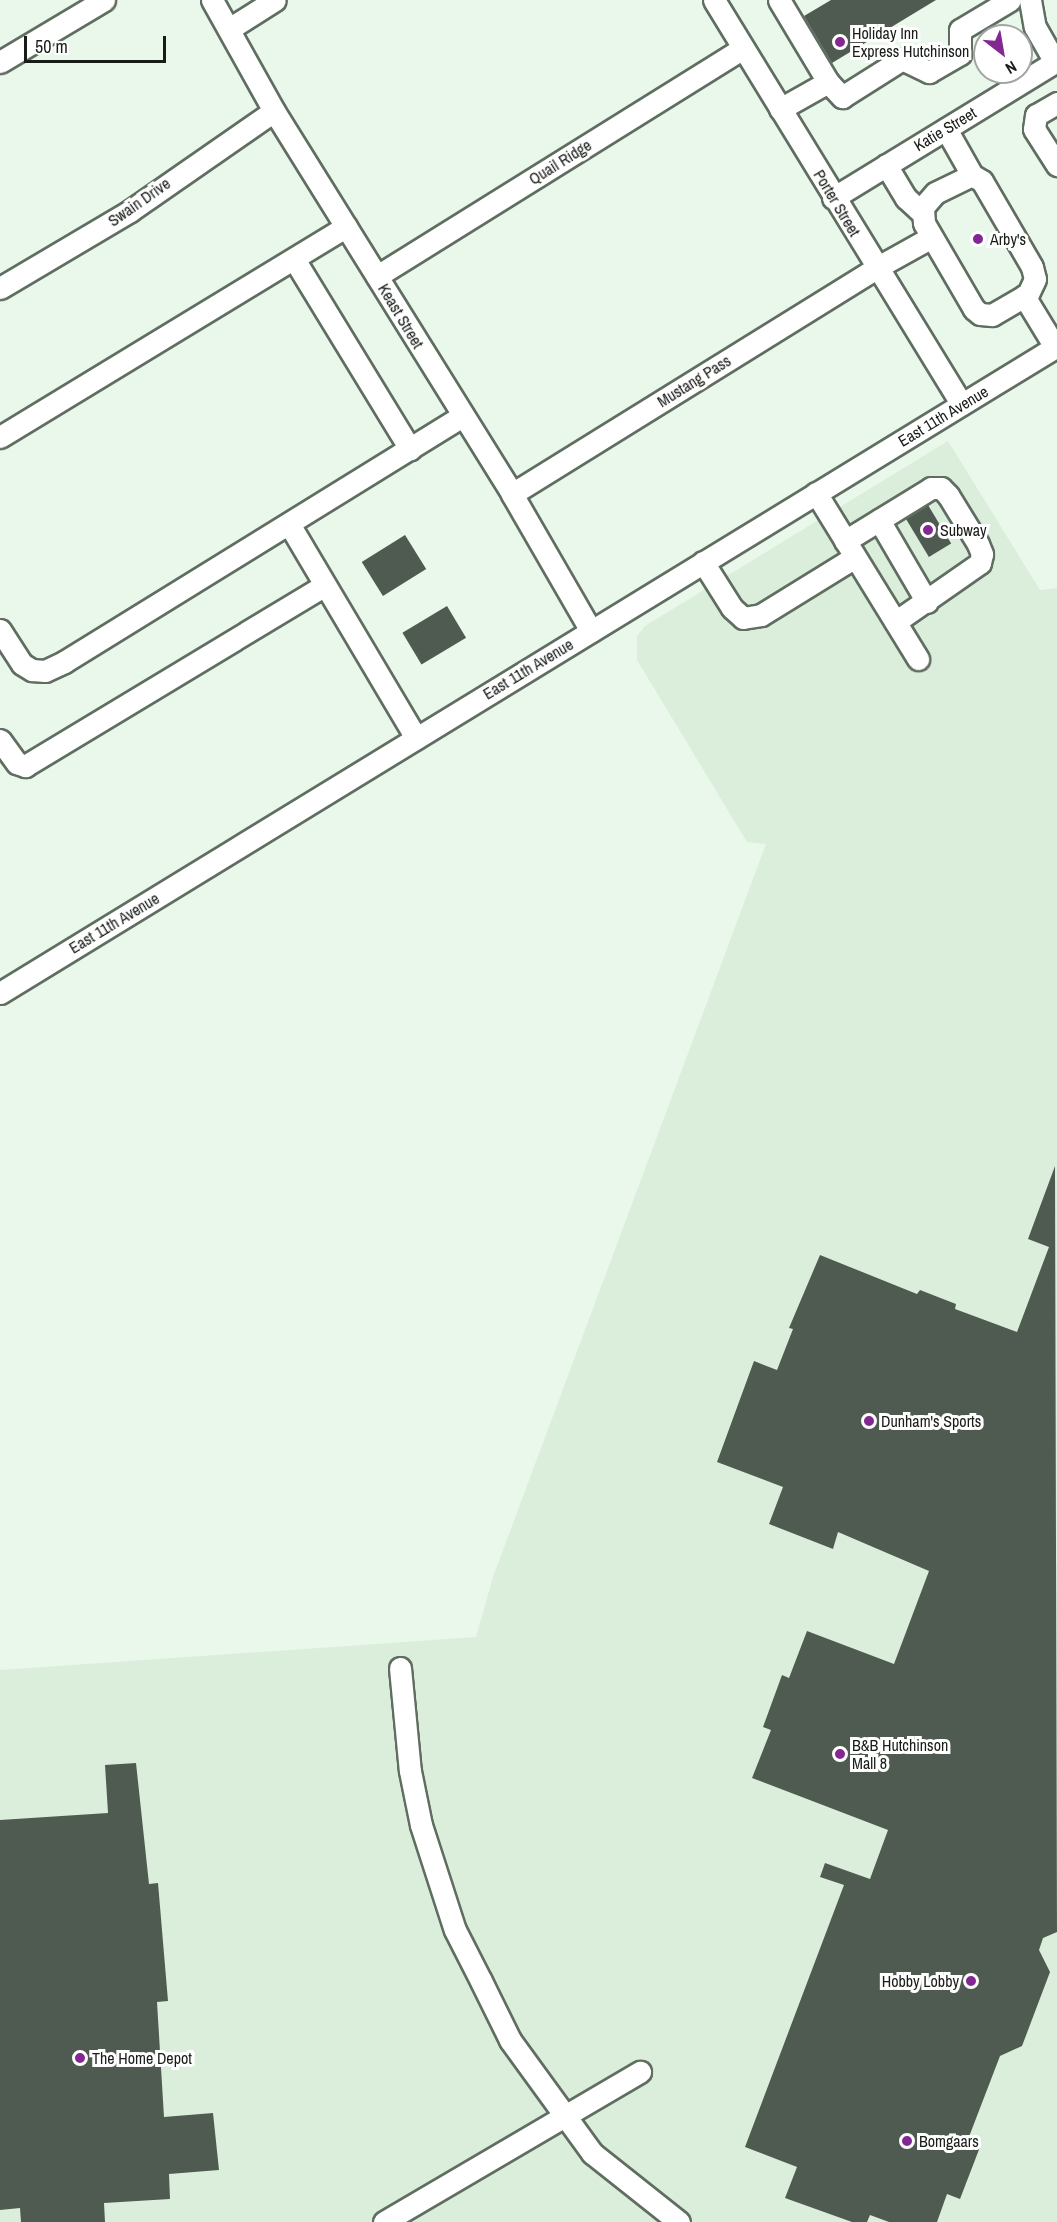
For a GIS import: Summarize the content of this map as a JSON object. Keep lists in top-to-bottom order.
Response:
{
  "streets": {
    "street": [
      "Katie Street",
      "Quail Ridge",
      "Swain Drive",
      "Porter Street",
      "Keast Street",
      "Mustang Pass",
      "East 11th Avenue"
    ]
  },
  "crossings": [
    ["Katie Street", "Porter Street"],
    ["Quail Ridge", "Porter Street"],
    ["Quail Ridge", "Keast Street"],
    ["Swain Drive", "Keast Street"],
    ["Porter Street", "Mustang Pass"],
    ["Porter Street", "East 11th Avenue"],
    ["Keast Street", "Mustang Pass"],
    ["Keast Street", "East 11th Avenue"]
  ],
  "places": [
    "Holiday Inn Express Hutchinson",
    "Arby's",
    "Subway",
    "Dunham's Sports",
    "B&B Hutchinson Mall 8",
    "Hobby Lobby",
    "The Home Depot",
    "Bomgaars"
  ],
  "scale_bar": "50 m",
  "north": "bottom right"
}
